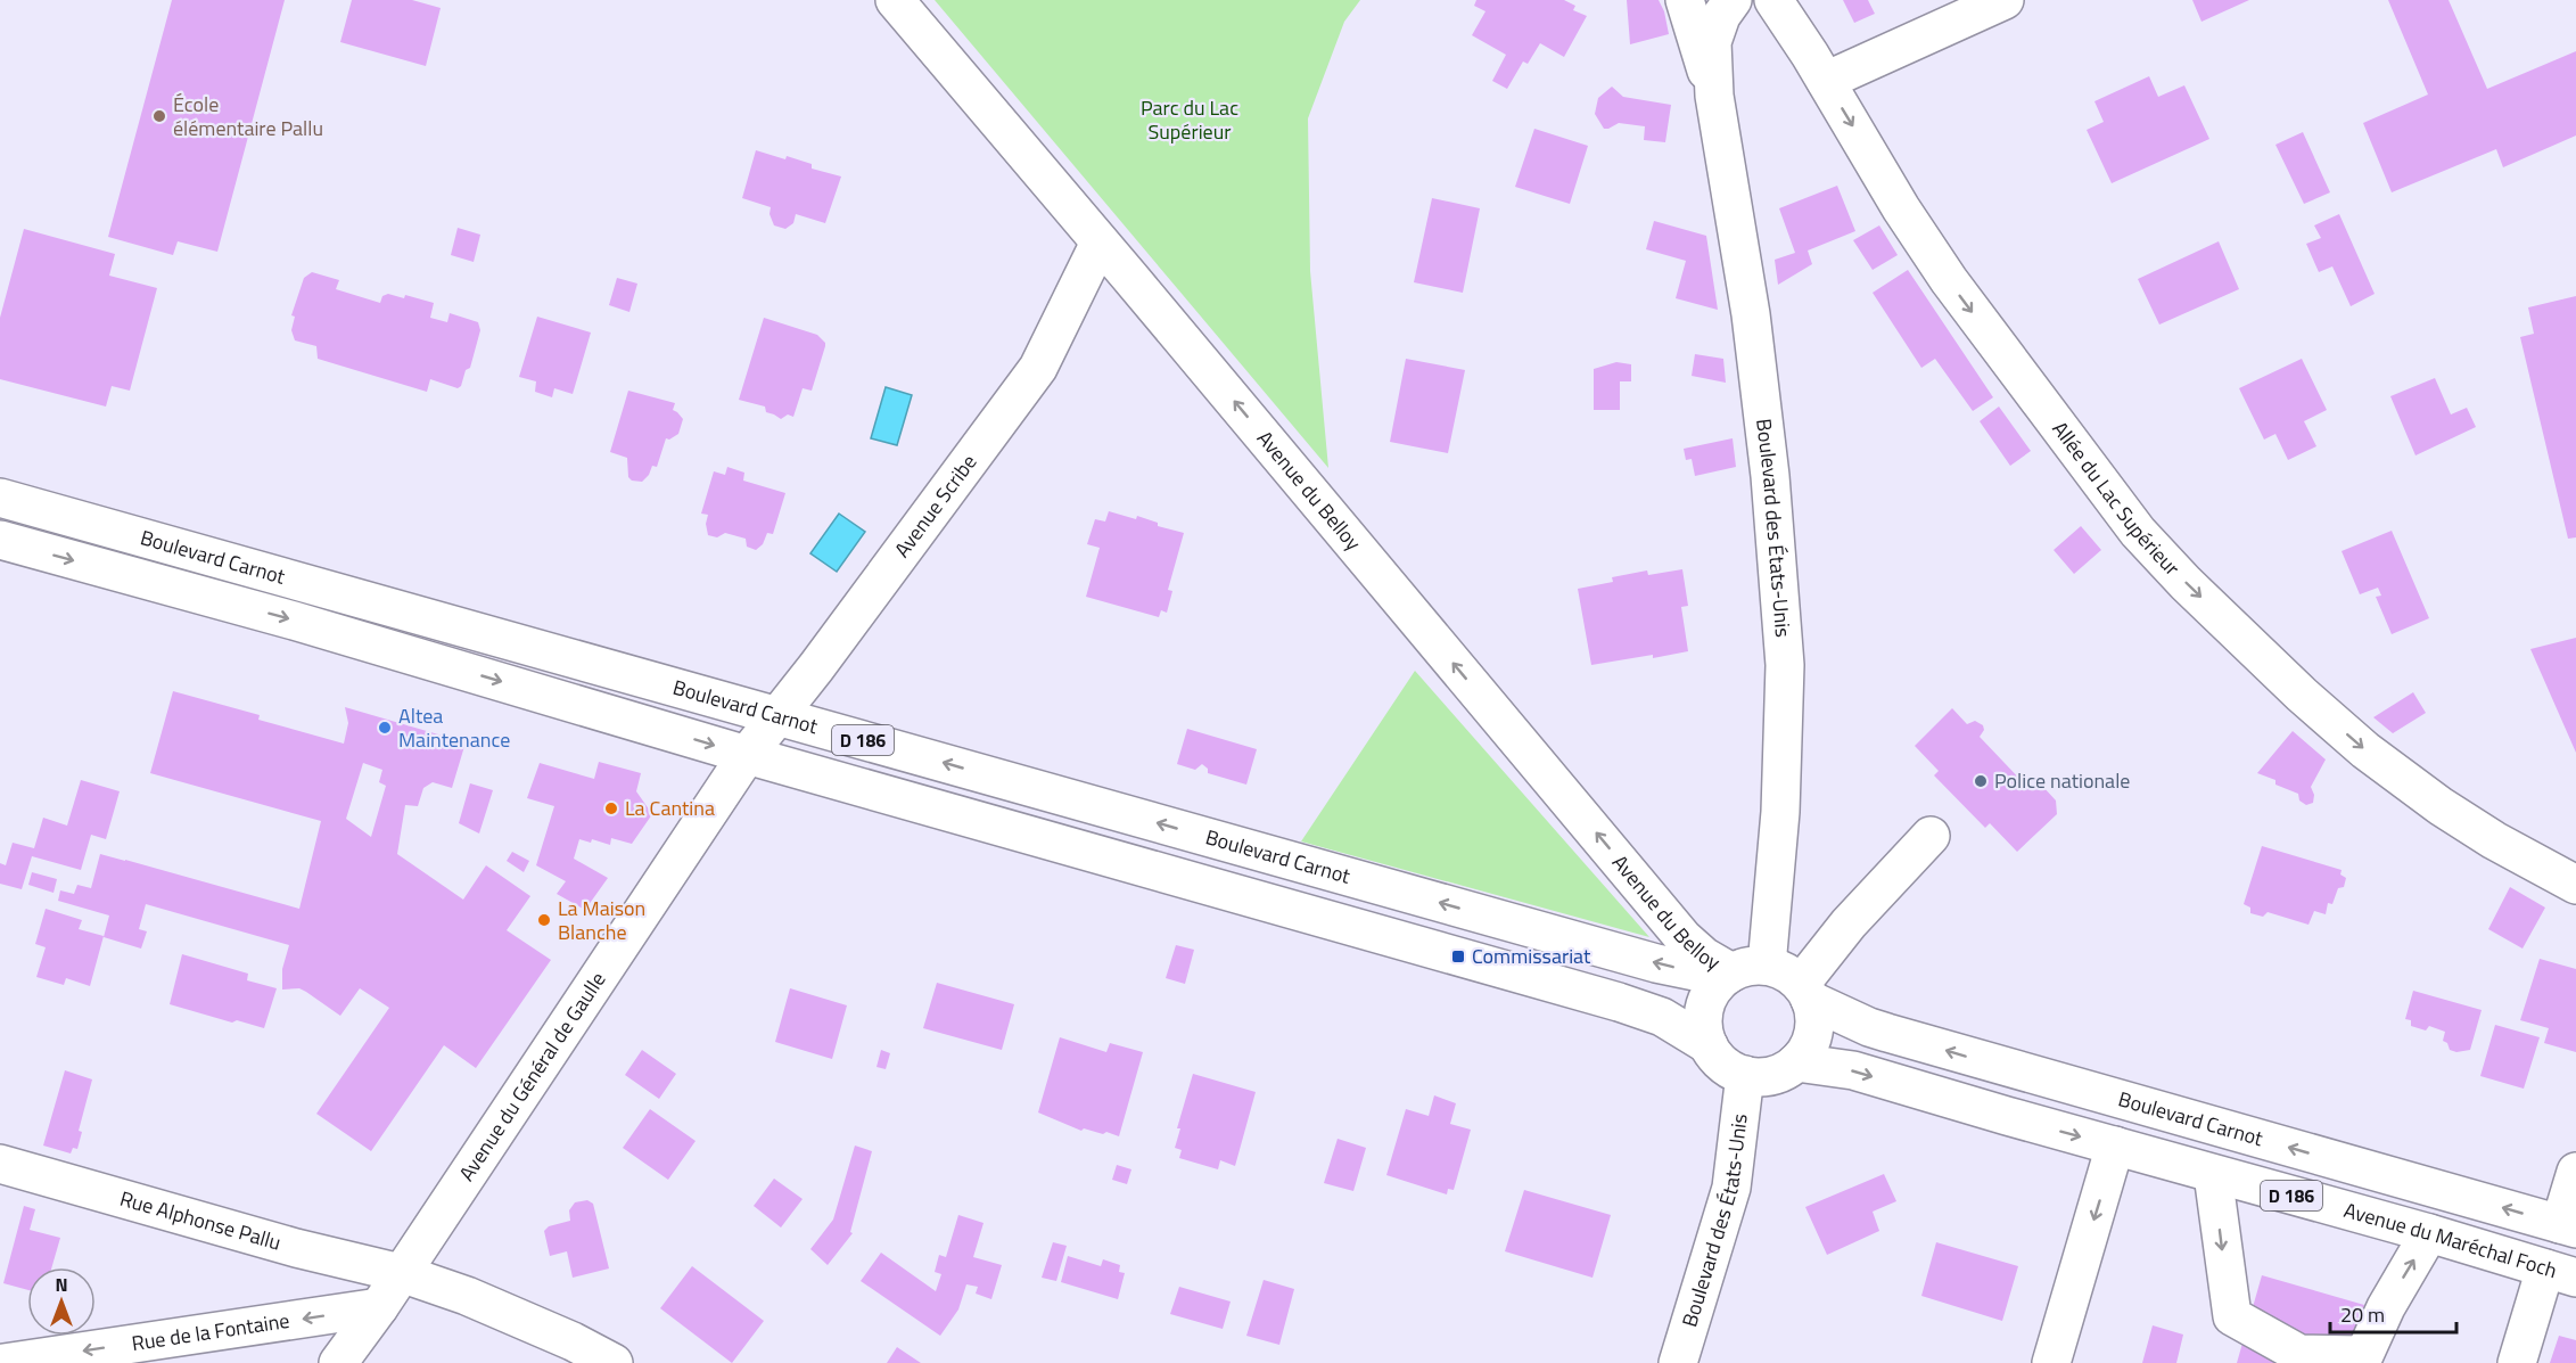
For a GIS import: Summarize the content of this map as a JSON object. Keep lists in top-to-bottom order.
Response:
{
  "streets": {
    "street": [
      "Avenue du Belloy",
      "Allée du Lac Supérieur",
      "Avenue Scribe",
      "Boulevard des États-Unis",
      "Boulevard Carnot",
      "D 186",
      "Avenue du Général de Gaulle",
      "Rue Alphonse Pallu",
      "Avenue du Maréchal Foch",
      "Rue de la Fontaine"
    ]
  },
  "crossings": [
    ["Avenue du Belloy", "Avenue Scribe"],
    ["Avenue du Belloy", "Boulevard des États-Unis"],
    ["Avenue du Belloy", "Boulevard Carnot"],
    ["Avenue du Belloy", "Avenue du Maréchal Foch"],
    ["Avenue Scribe", "Boulevard Carnot"],
    ["Avenue Scribe", "Avenue du Général de Gaulle"],
    ["Boulevard des États-Unis", "Boulevard Carnot"],
    ["Boulevard des États-Unis", "Avenue du Maréchal Foch"],
    ["Boulevard Carnot", "Avenue du Général de Gaulle"],
    ["Boulevard Carnot", "Avenue du Maréchal Foch"],
    ["Avenue du Général de Gaulle", "Rue Alphonse Pallu"],
    ["Avenue du Général de Gaulle", "Rue de la Fontaine"]
  ],
  "one_way": [
    "Avenue du Belloy",
    "Allée du Lac Supérieur",
    "Avenue du Maréchal Foch",
    "Rue de la Fontaine"
  ],
  "parks": ["Parc du Lac Supérieur"],
  "places": {
    "other": [
      "École élémentaire Pallu",
      "Altea Maintenance",
      "Police nationale",
      "La Cantina",
      "La Maison Blanche"
    ],
    "transit": ["Commissariat"]
  },
  "scale_bar": "20 m",
  "north": "top"
}
